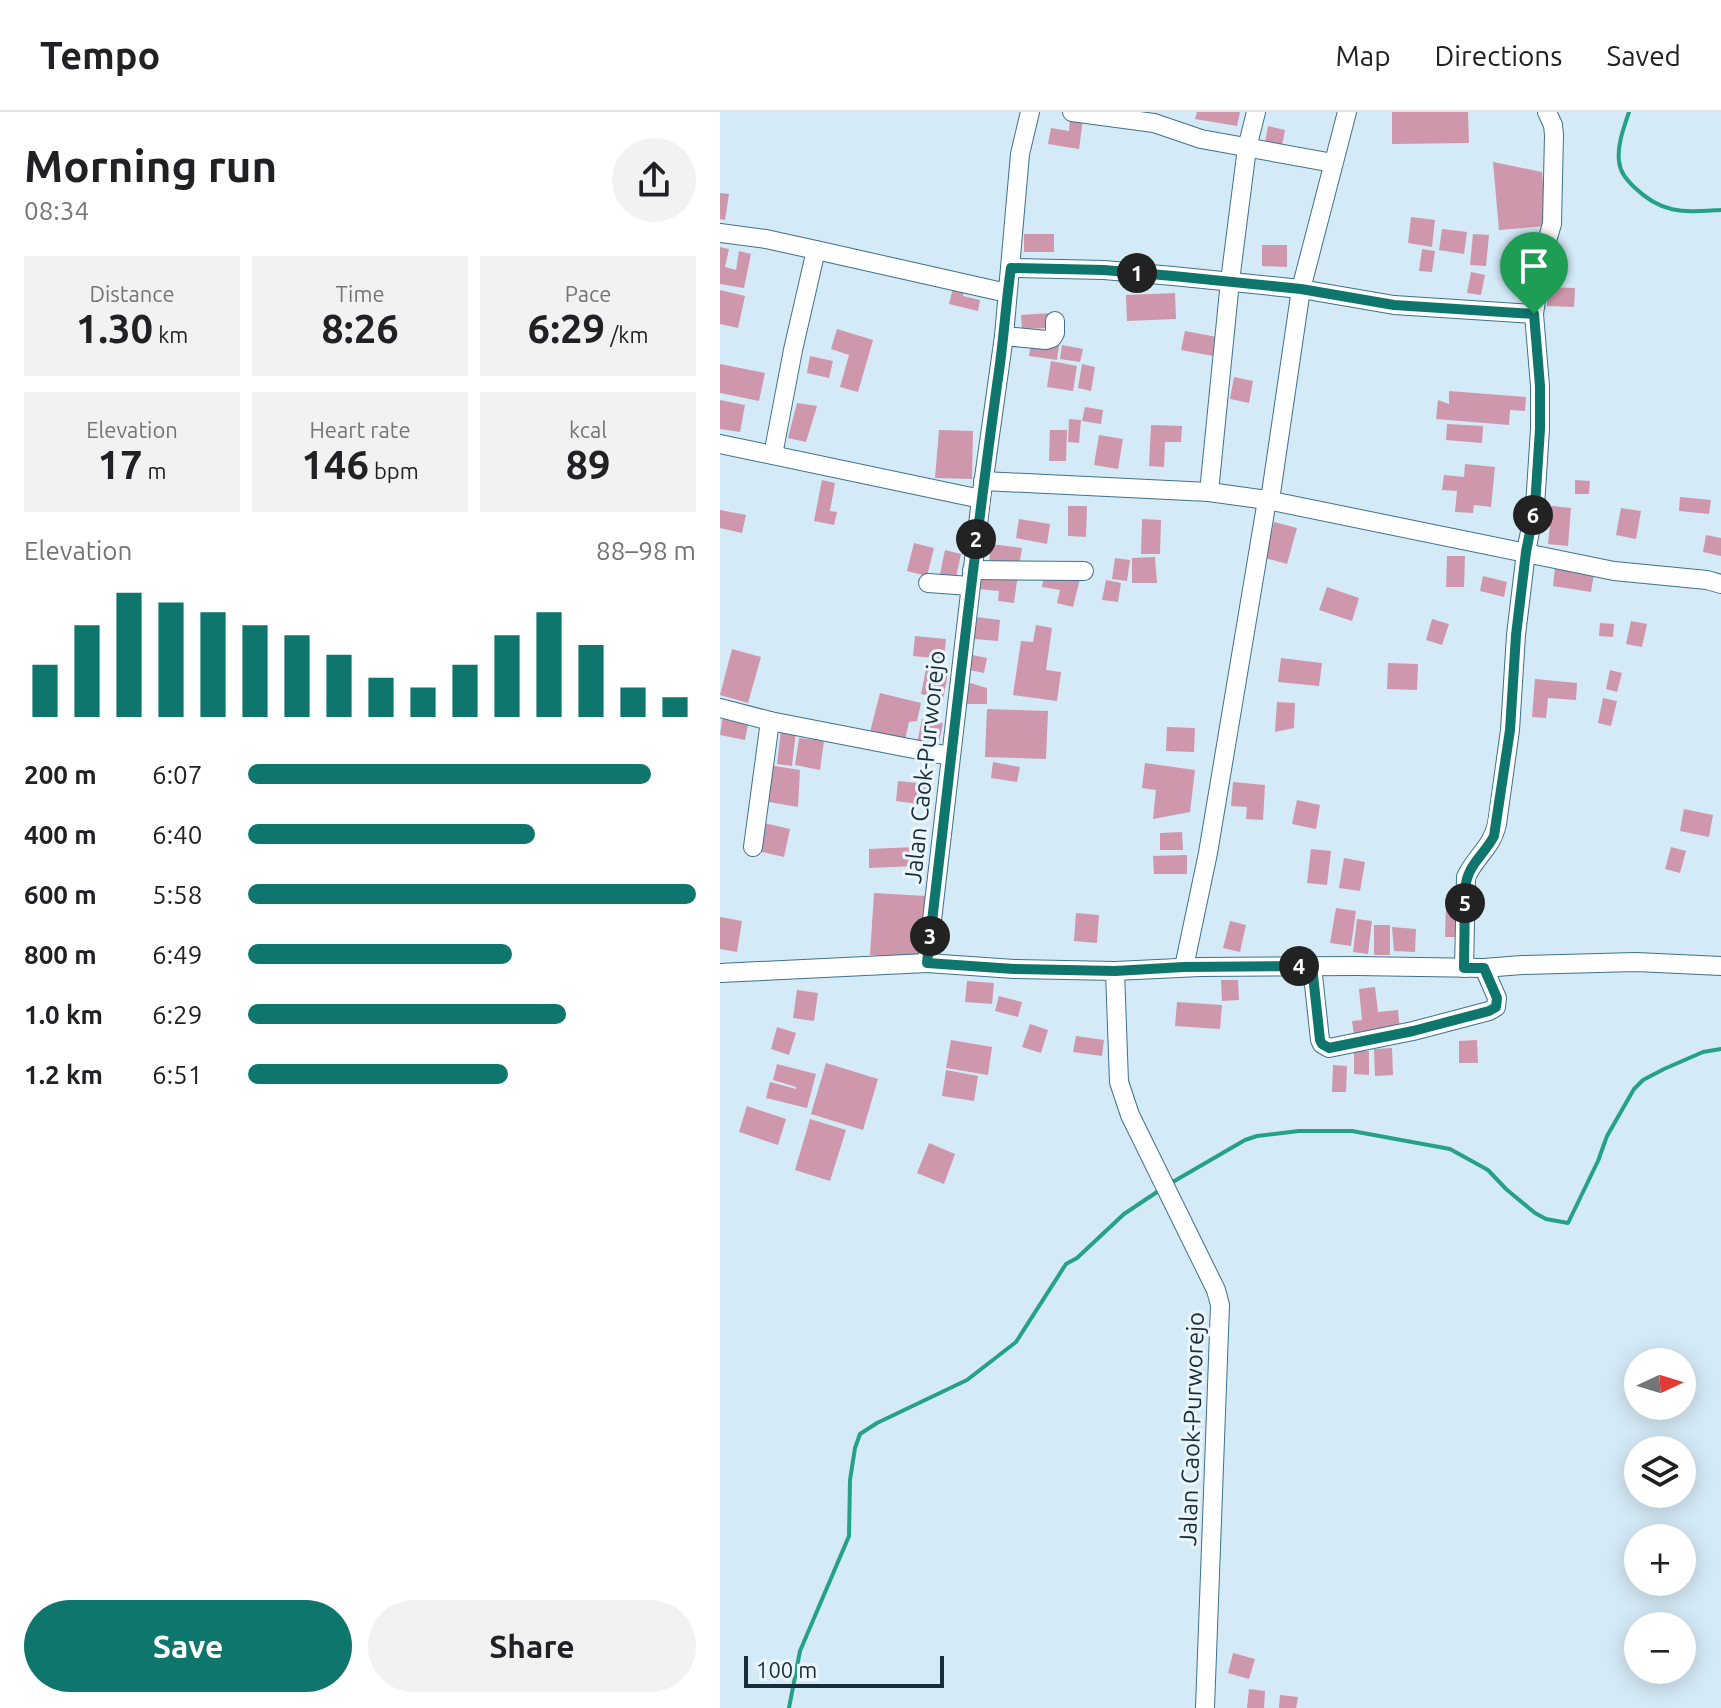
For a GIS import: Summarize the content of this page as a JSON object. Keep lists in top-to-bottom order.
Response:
{
  "streets": {
    "street": ["Jalan Caok-Purworejo"]
  },
  "scale_bar": "100 m",
  "north": "right",
  "page": {
    "header": "Tempo",
    "nav": ["Map", "Directions", "Saved"],
    "heading": ["Morning run", "08:34"],
    "stats": [
      ["Distance", "1.30 km"],
      ["Time", "8:26"],
      ["Pace", "6:29 /km"],
      ["Elevation", "17 m"],
      ["Heart rate", "146 bpm"],
      ["kcal", "89"]
    ],
    "pins": [
      "1",
      "6",
      "2",
      "5",
      "3",
      "4"
    ],
    "chart": ["Elevation", "88–98 m"],
    "list": [
      {
        "name": "200 m",
        "note": "6:07"
      },
      {
        "name": "400 m",
        "note": "6:40"
      },
      {
        "name": "600 m",
        "note": "5:58"
      },
      {
        "name": "800 m",
        "note": "6:49"
      },
      {
        "name": "1.0 km",
        "note": "6:29"
      },
      {
        "name": "1.2 km",
        "note": "6:51"
      }
    ],
    "map_buttons": ["+", "−"],
    "buttons": ["Save", "Share"],
    "scale": "100 m"
  }
}
